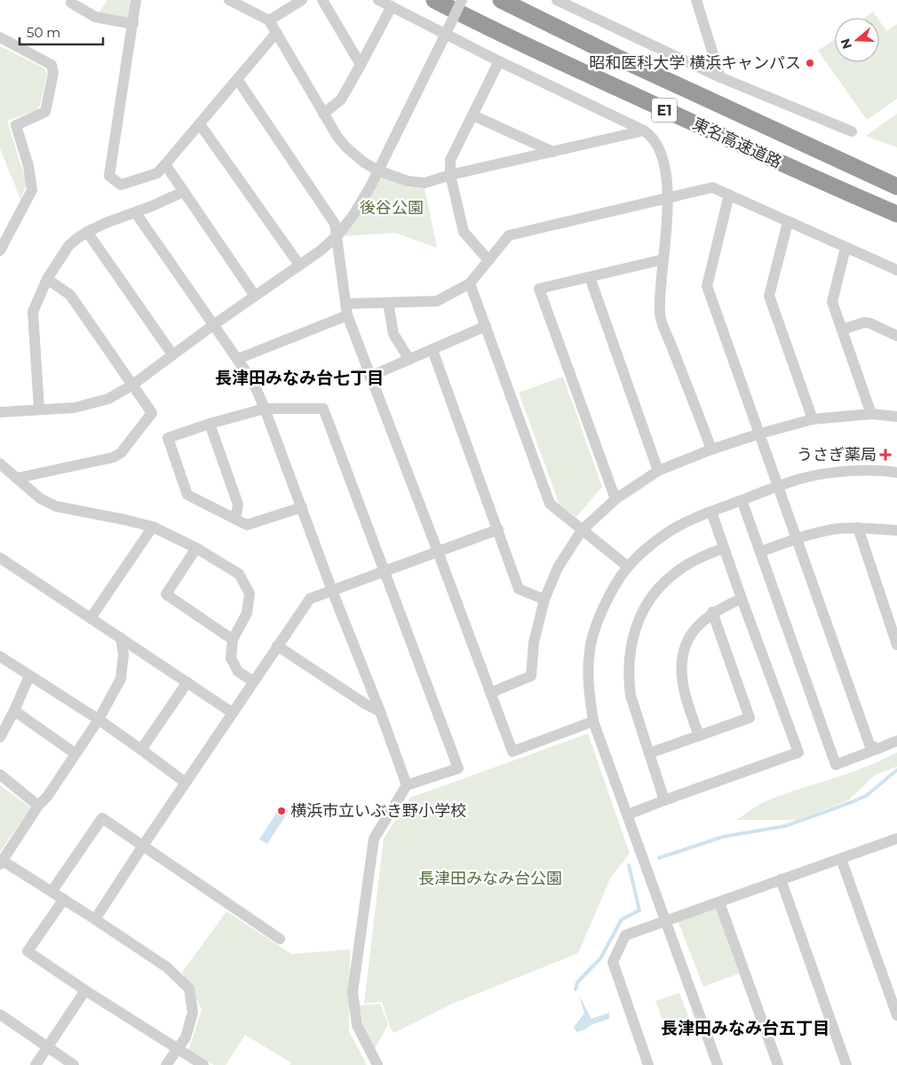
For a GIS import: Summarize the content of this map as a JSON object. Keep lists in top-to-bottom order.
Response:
{
  "streets": {
    "highway": ["E1", "東名高速道路"]
  },
  "districts": ["長津田みなみ台七丁目", "長津田みなみ台五丁目"],
  "parks": ["後谷公園", "長津田みなみ台公園"],
  "places": {
    "other": ["昭和医科大学 横浜キャンパス", "横浜市立いぶき野小学校"],
    "health": ["うさぎ薬局"]
  },
  "scale_bar": "50 m",
  "north": "left"
}
